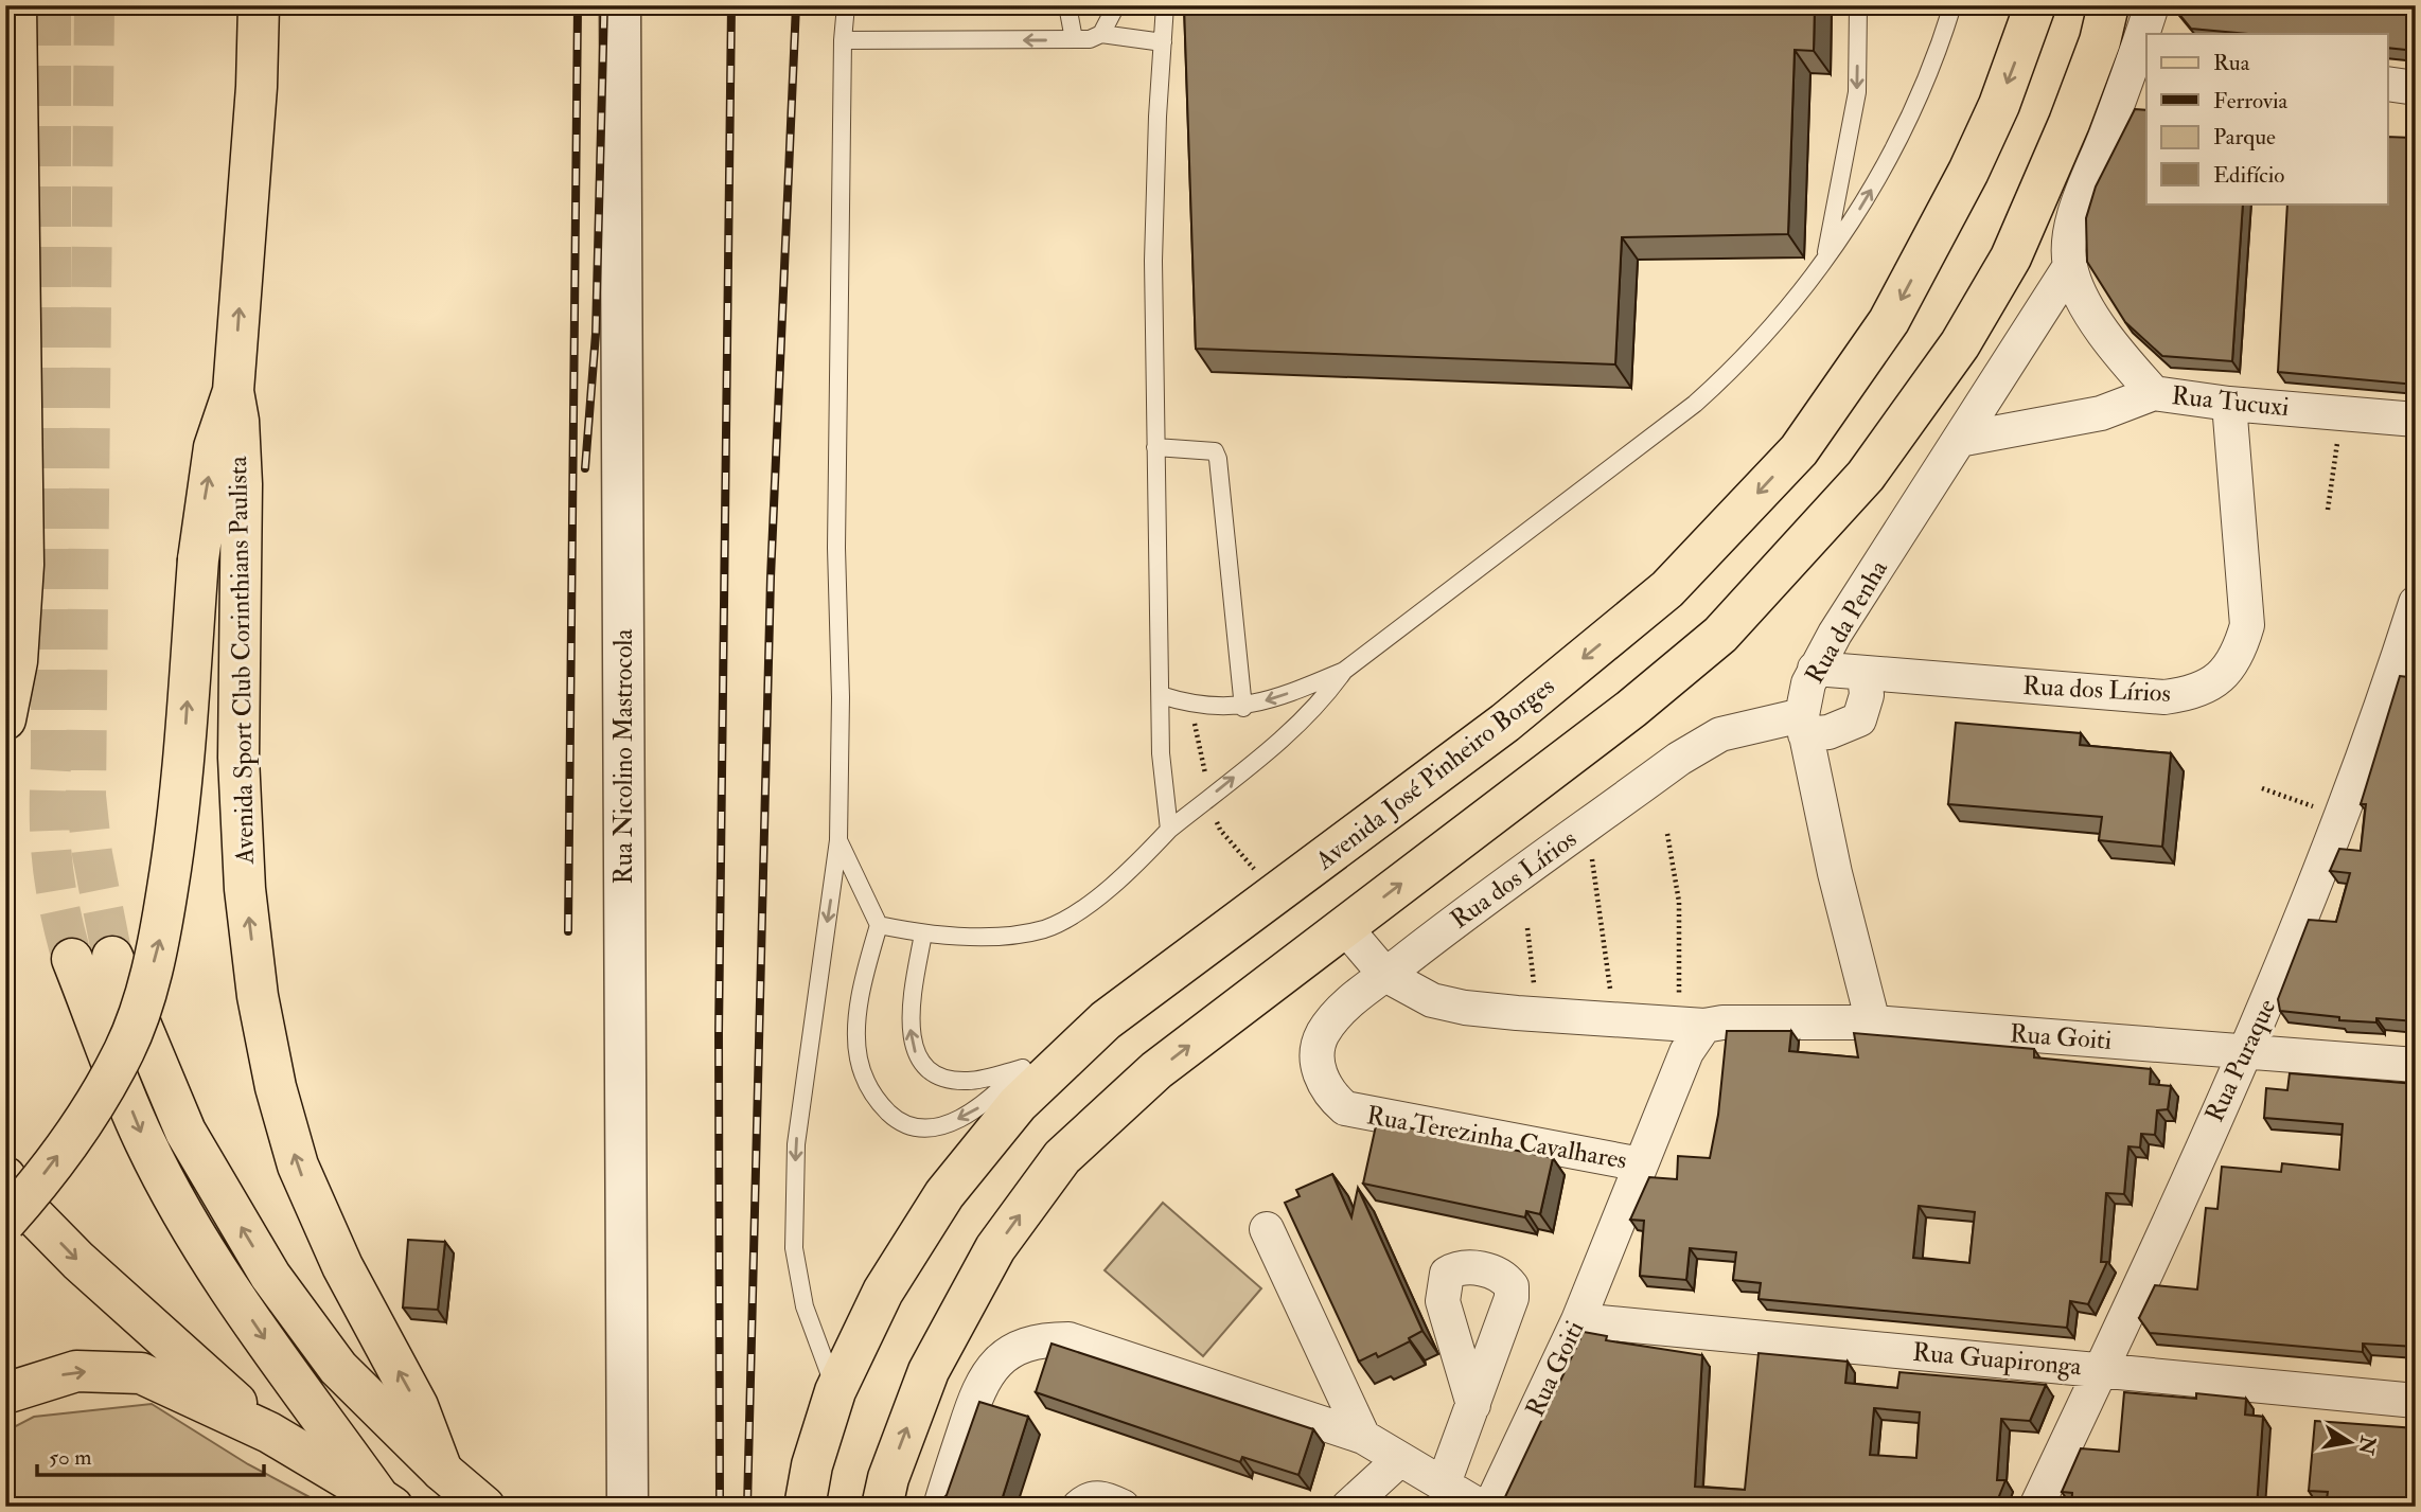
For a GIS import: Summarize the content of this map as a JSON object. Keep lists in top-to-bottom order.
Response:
{
  "streets": {
    "main road": ["Avenida Sport Club Corinthians Paulista", "Avenida José Pinheiro Borges"],
    "street": [
      "Rua Tucuxi",
      "Rua da Penha",
      "Rua dos Lírios",
      "Rua Nicolino Mastrocola",
      "Rua Goiti",
      "Rua Puraque",
      "Rua Terezinha Cavalhares",
      "Rua Guapironga"
    ]
  },
  "crossings": [
    ["Rua Tucuxi", "Rua da Penha"],
    ["Rua Tucuxi", "Rua dos Lírios"],
    ["Rua da Penha", "Rua dos Lírios"],
    ["Rua da Penha", "Rua Goiti"],
    ["Rua dos Lírios", "Rua Terezinha Cavalhares"],
    ["Rua Goiti", "Rua Puraque"],
    ["Rua Goiti", "Rua Terezinha Cavalhares"],
    ["Rua Goiti", "Rua Guapironga"],
    ["Rua Puraque", "Rua Guapironga"]
  ],
  "one_way": ["Avenida Sport Club Corinthians Paulista"],
  "legend": [
    "Rua",
    "Ferrovia",
    "Parque",
    "Edifício"
  ],
  "scale_bar": "50 m",
  "north": "right"
}
